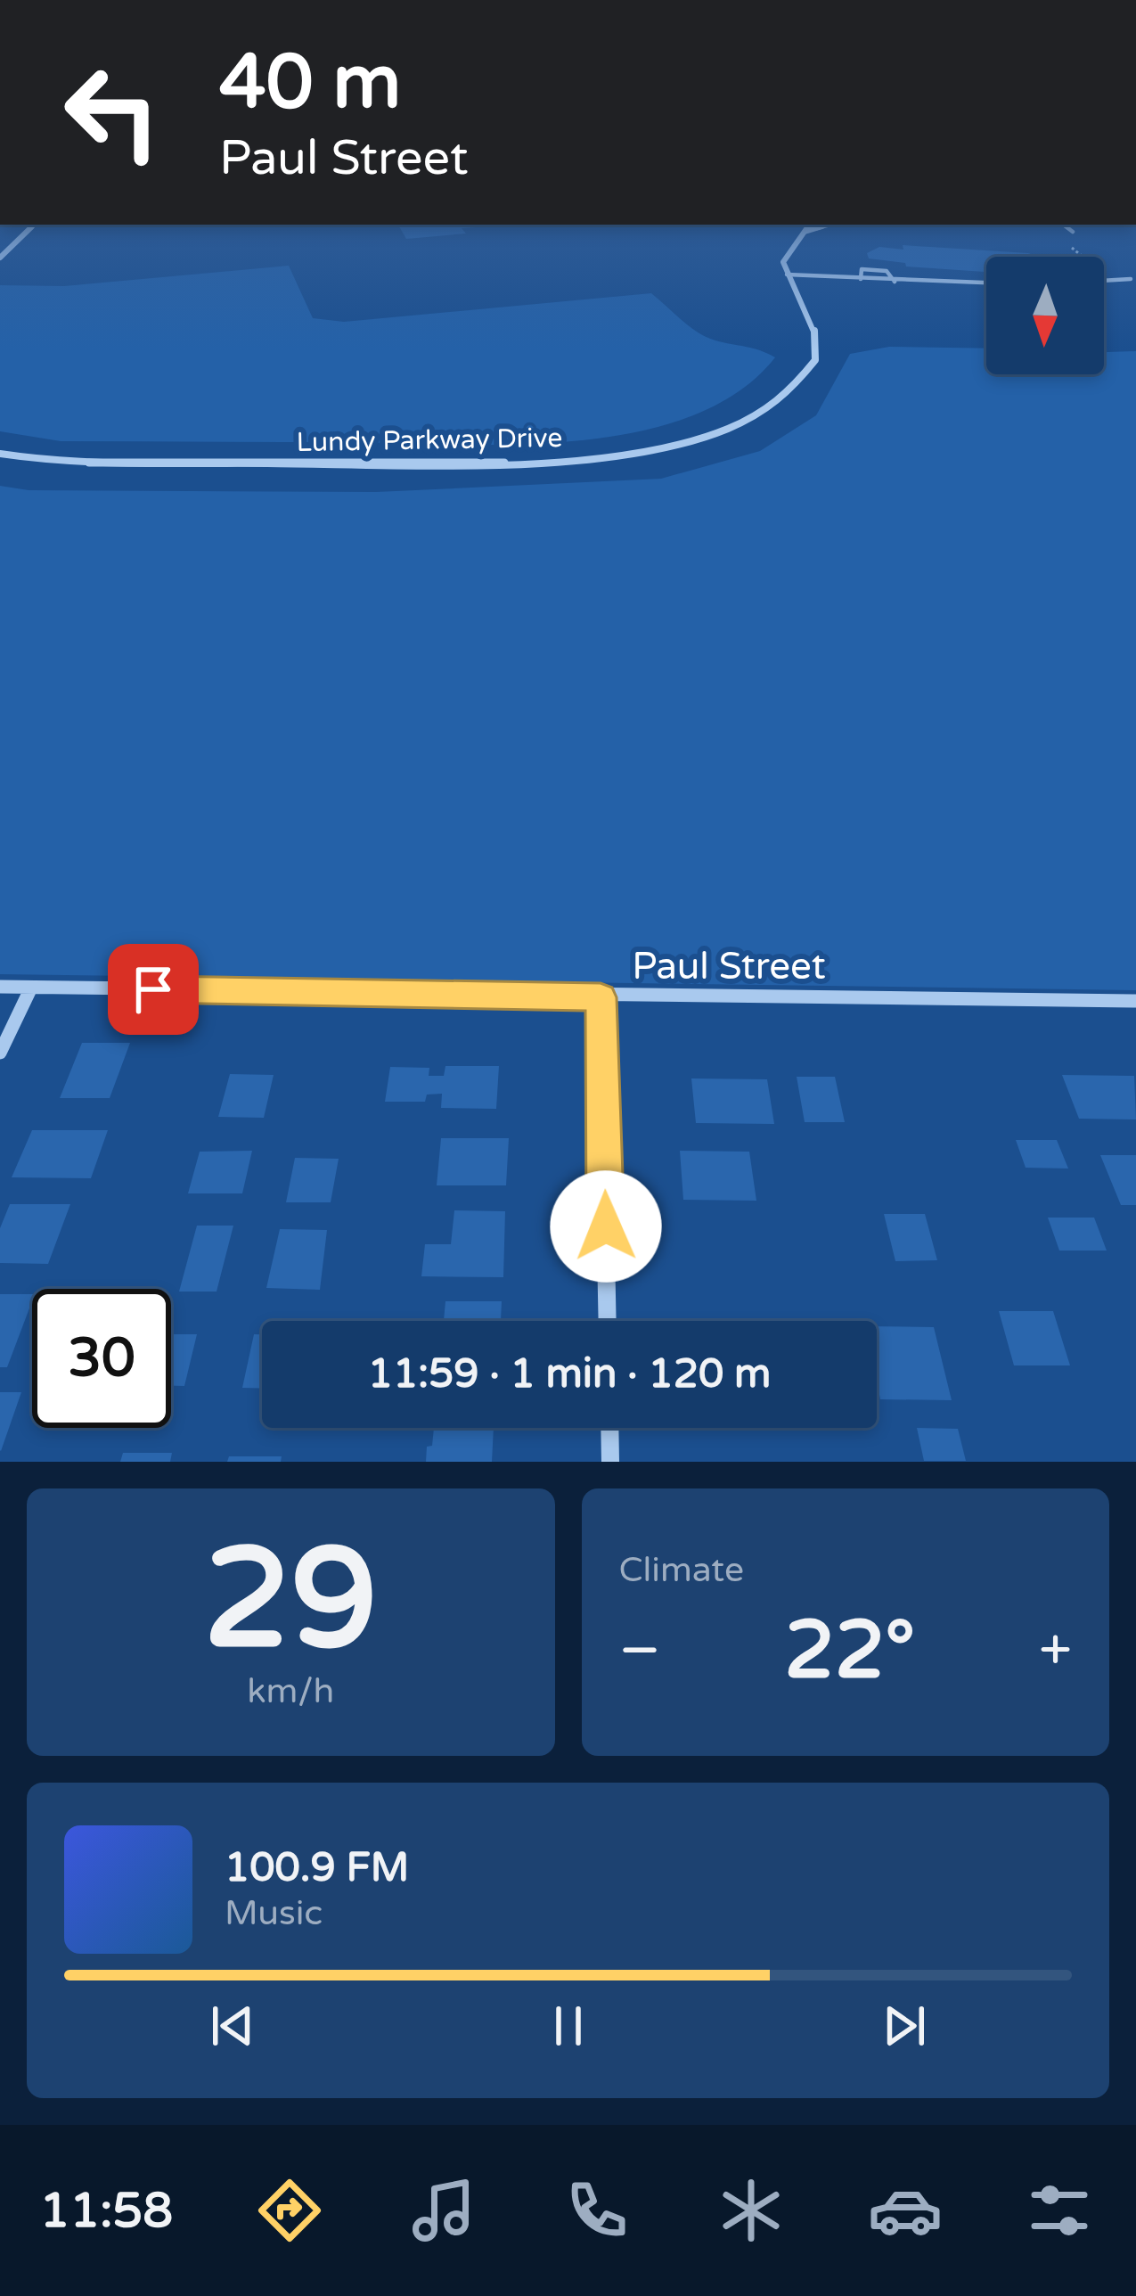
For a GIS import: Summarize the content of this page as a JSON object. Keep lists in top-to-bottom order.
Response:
{
  "streets": {
    "street": ["Lundy Parkway Drive", "Paul Street"]
  },
  "north": "bottom",
  "page": {
    "turn": ["40 m", "Paul Street"],
    "limit": "30",
    "trip": "11:59 · 1 min · 120 m",
    "tile": [
      ["29", "km/h"],
      "Climate"
    ],
    "heat": ["−", "22°", "+"],
    "song": ["100.9 FM", "Music"],
    "tabs": "11:58"
  }
}
